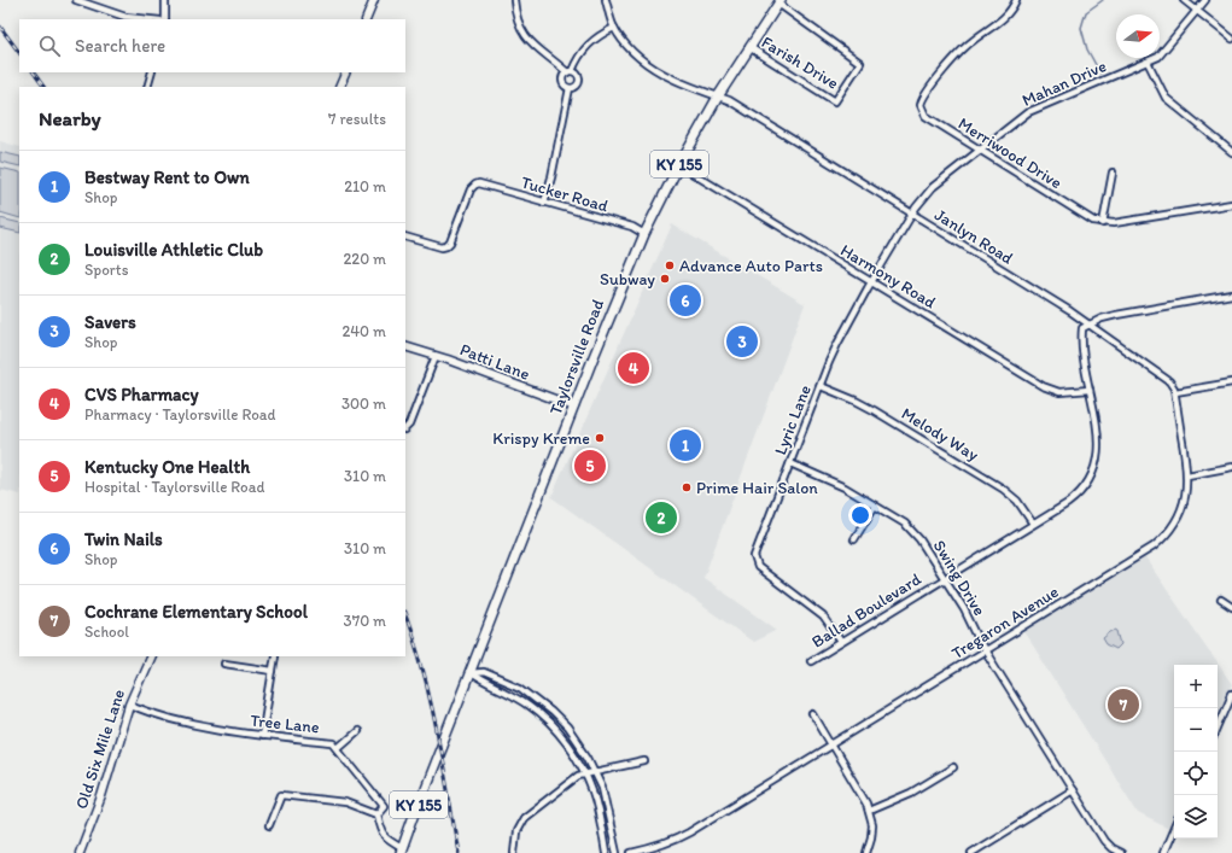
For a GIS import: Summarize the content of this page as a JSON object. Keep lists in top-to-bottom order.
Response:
{
  "streets": {
    "main road": ["KY 155", "Taylorsville Road"],
    "street": [
      "Farish Drive",
      "Mahan Drive",
      "Merriwood Drive",
      "Tucker Road",
      "Janlyn Road",
      "Harmony Road",
      "Patti Lane",
      "Lyric Lane",
      "Melody Way",
      "Swing Drive",
      "Ballad Boulevard",
      "Tregaron Avenue",
      "Tree Lane",
      "Old Six Mile Lane"
    ]
  },
  "crossings": [
    ["Farish Drive", "Taylorsville Road"],
    ["Mahan Drive", "Merriwood Drive"],
    ["Mahan Drive", "Janlyn Road"],
    ["Mahan Drive", "Lyric Lane"],
    ["Tucker Road", "Taylorsville Road"],
    ["Janlyn Road", "Taylorsville Road"],
    ["Janlyn Road", "Lyric Lane"],
    ["Janlyn Road", "Ballad Boulevard"],
    ["Harmony Road", "Taylorsville Road"],
    ["Harmony Road", "Lyric Lane"],
    ["Harmony Road", "Ballad Boulevard"],
    ["Taylorsville Road", "Patti Lane"],
    ["Taylorsville Road", "Tree Lane"],
    ["Lyric Lane", "Melody Way"],
    ["Lyric Lane", "Swing Drive"],
    ["Lyric Lane", "Ballad Boulevard"],
    ["Melody Way", "Ballad Boulevard"],
    ["Swing Drive", "Ballad Boulevard"],
    ["Swing Drive", "Tregaron Avenue"],
    ["Tree Lane", "Old Six Mile Lane"]
  ],
  "places": [
    "Advance Auto Parts",
    "Subway",
    "Krispy Kreme",
    "Prime Hair Salon"
  ],
  "north": "right",
  "page": {
    "search": "Search here",
    "heading": ["Nearby", "7 results"],
    "list": [
      {
        "mark": "1",
        "name": "Bestway Rent to Own",
        "note": "Shop",
        "value": "210 m"
      },
      {
        "mark": "2",
        "name": "Louisville Athletic Club",
        "note": "Sports",
        "value": "220 m"
      },
      {
        "mark": "3",
        "name": "Savers",
        "note": "Shop",
        "value": "240 m"
      },
      {
        "mark": "4",
        "name": "CVS Pharmacy",
        "note": "Pharmacy · Taylorsville Road",
        "value": "300 m"
      },
      {
        "mark": "5",
        "name": "Kentucky One Health",
        "note": "Hospital · Taylorsville Road",
        "value": "310 m"
      },
      {
        "mark": "6",
        "name": "Twin Nails",
        "note": "Shop",
        "value": "310 m"
      },
      {
        "mark": "7",
        "name": "Cochrane Elementary School",
        "note": "School",
        "value": "370 m"
      }
    ],
    "pins": [
      "6",
      "3",
      "4",
      "1",
      "5",
      "2",
      "7"
    ],
    "map_buttons": ["+", "−"]
  }
}
